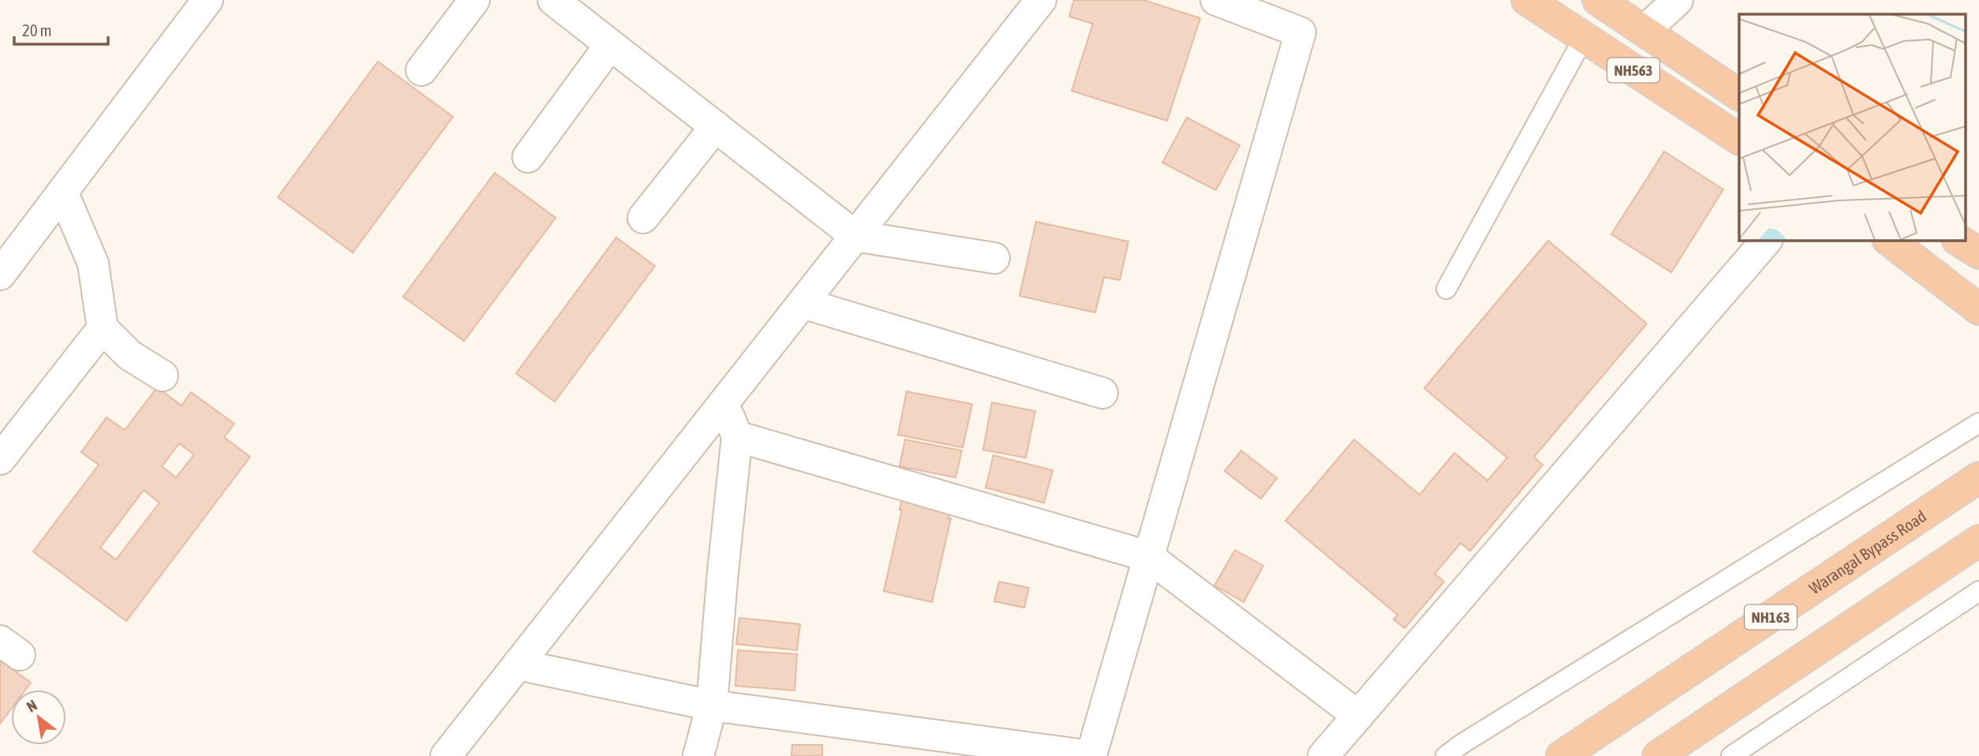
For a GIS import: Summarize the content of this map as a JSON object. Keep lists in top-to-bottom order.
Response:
{
  "streets": {
    "highway": ["NH563", "Warangal Bypass Road", "NH163"]
  },
  "scale_bar": "20 m",
  "north": "top left"
}
